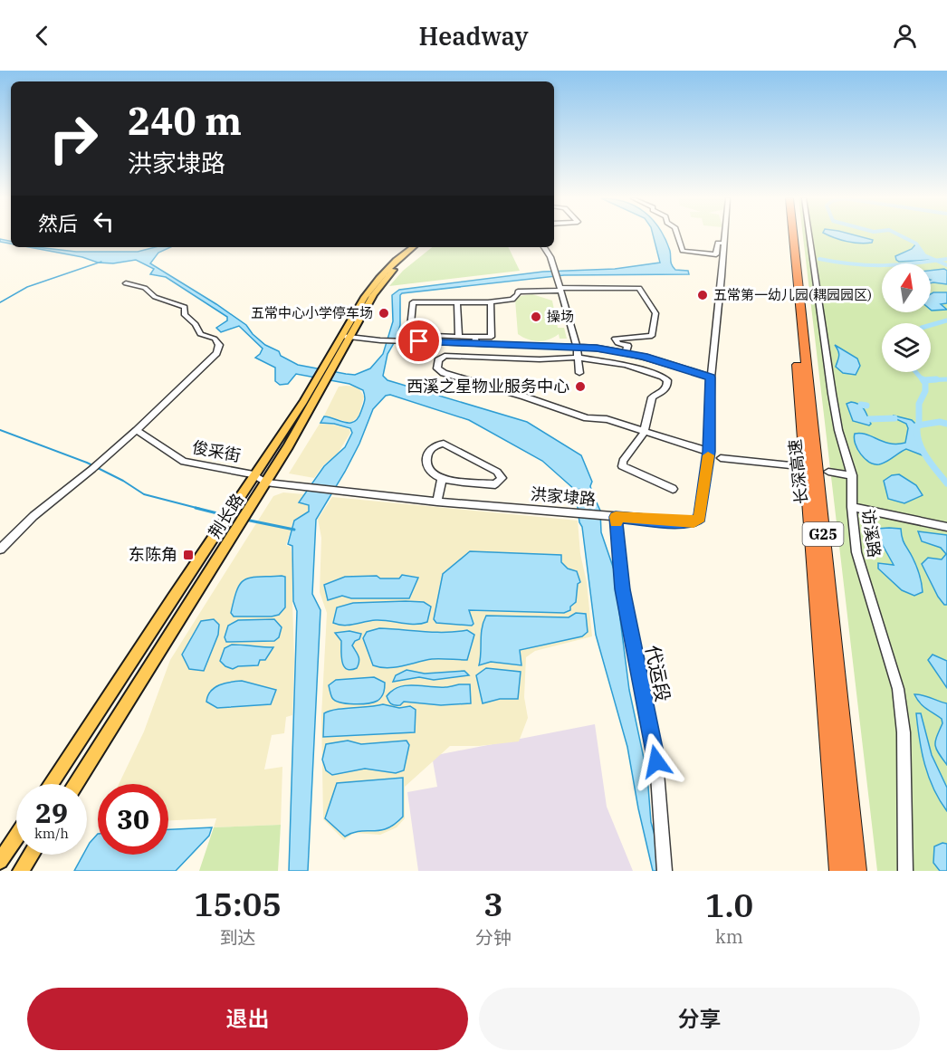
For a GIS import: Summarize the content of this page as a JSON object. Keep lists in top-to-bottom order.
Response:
{
  "streets": {
    "highway": ["长深高速", "G25"],
    "main road": ["荆长路"],
    "street": [
      "俊采街",
      "洪家埭路",
      "访溪路",
      "代运段"
    ]
  },
  "crossings": [
    ["俊采街", "洪家埭路"],
    ["俊采街", "荆长路"],
    ["洪家埭路", "荆长路"],
    ["洪家埭路", "代运段"]
  ],
  "places": {
    "other": [
      "五常第一幼儿园(耦园园区)",
      "五常中心小学停车场",
      "操场",
      "西溪之星物业服务中心"
    ],
    "transit": ["东陈角"]
  },
  "north": "top",
  "page": {
    "header": "Headway",
    "turn": ["240 m", "洪家埭路"],
    "then": "然后",
    "speed": "29 km/h",
    "limit": "30",
    "eta": [
      "15:05",
      "到达",
      "3",
      "分钟",
      "1.0",
      "km"
    ],
    "buttons": ["退出", "分享"]
  }
}
